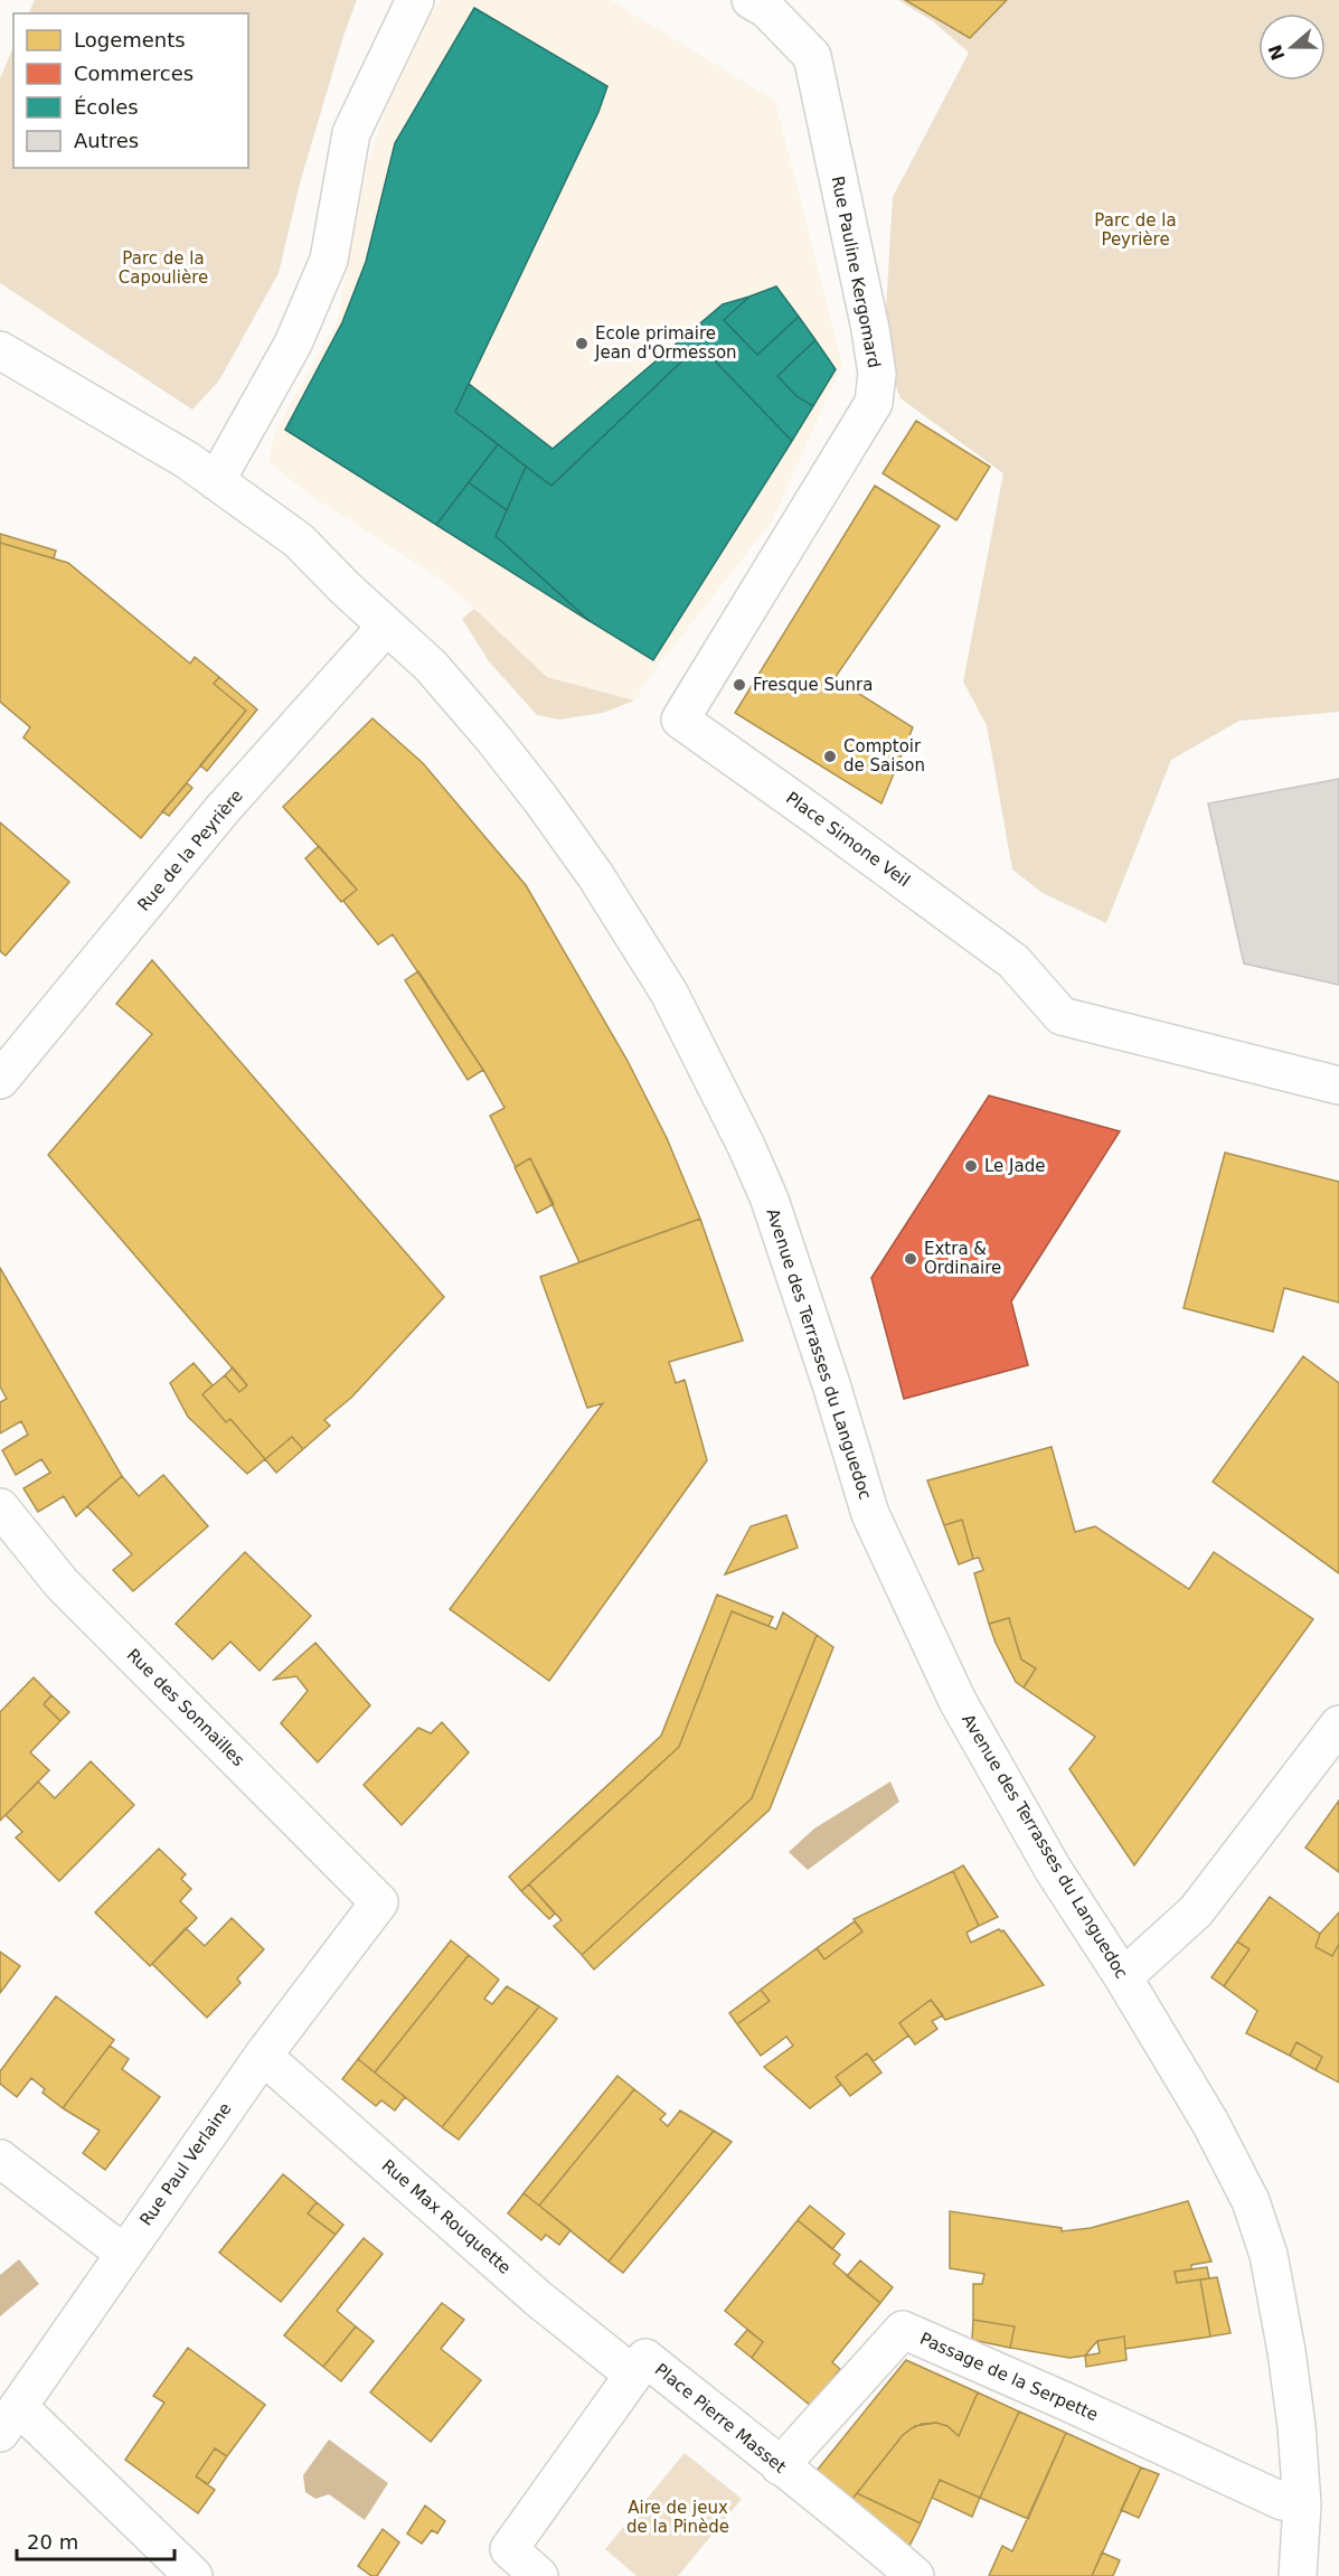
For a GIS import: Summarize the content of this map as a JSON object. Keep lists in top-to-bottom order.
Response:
{
  "streets": {
    "street": [
      "Rue Pauline Kergomard",
      "Place Simone Veil",
      "Rue de la Peyrière",
      "Avenue des Terrasses du Languedoc",
      "Rue des Sonnailles",
      "Rue Paul Verlaine",
      "Rue Max Rouquette",
      "Passage de la Serpette",
      "Place Pierre Masset"
    ]
  },
  "crossings": [
    ["Rue Pauline Kergomard", "Place Simone Veil"],
    ["Rue de la Peyrière", "Avenue des Terrasses du Languedoc"],
    ["Rue des Sonnailles", "Rue Paul Verlaine"],
    ["Rue Paul Verlaine", "Rue Max Rouquette"],
    ["Rue Max Rouquette", "Place Pierre Masset"],
    ["Passage de la Serpette", "Place Pierre Masset"]
  ],
  "parks": ["Parc de la Peyrière", "Parc de la Capoulière", "Aire de jeux de la Pinède"],
  "places": [
    "Ecole primaire Jean d'Ormesson",
    "Fresque Sunra",
    "Comptoir de Saison",
    "Le Jade",
    "Extra & Ordinaire"
  ],
  "legend": [
    "Logements",
    "Commerces",
    "Écoles",
    "Autres"
  ],
  "scale_bar": "20 m",
  "north": "left"
}
